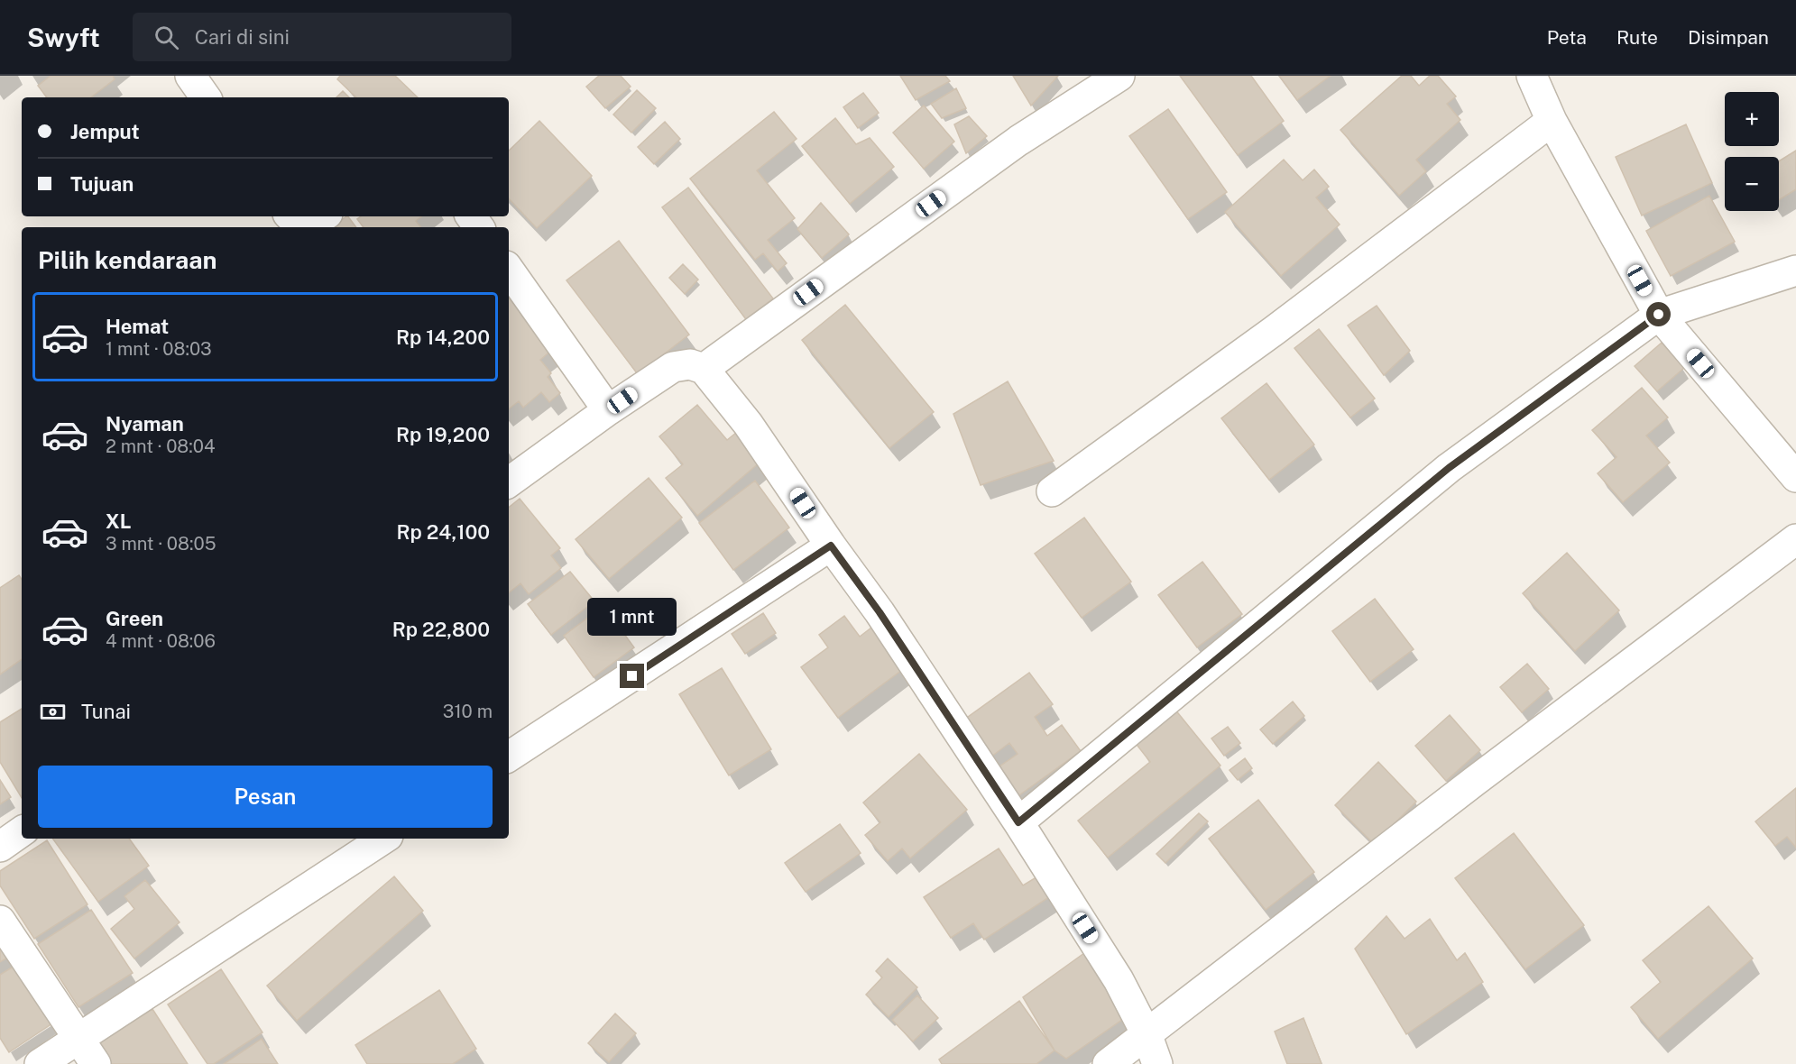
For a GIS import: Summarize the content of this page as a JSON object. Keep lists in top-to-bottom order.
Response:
{
  "page": {
    "header": "Swyft",
    "search": "Cari di sini",
    "nav": ["Peta", "Rute", "Disimpan"],
    "map_buttons": ["+", "−"],
    "banner": ["Jemput", "Tujuan"],
    "heading": "Pilih kendaraan",
    "list": [
      {
        "name": "Hemat",
        "note": "1 mnt · 08:03",
        "value": "Rp 14,200"
      },
      {
        "name": "Nyaman",
        "note": "2 mnt · 08:04",
        "value": "Rp 19,200"
      },
      {
        "name": "XL",
        "note": "3 mnt · 08:05",
        "value": "Rp 24,100"
      },
      {
        "name": "Green",
        "note": "4 mnt · 08:06",
        "value": "Rp 22,800"
      }
    ],
    "bubble": "1 mnt",
    "pay": ["Tunai", "310 m"],
    "buttons": "Pesan"
  }
}
